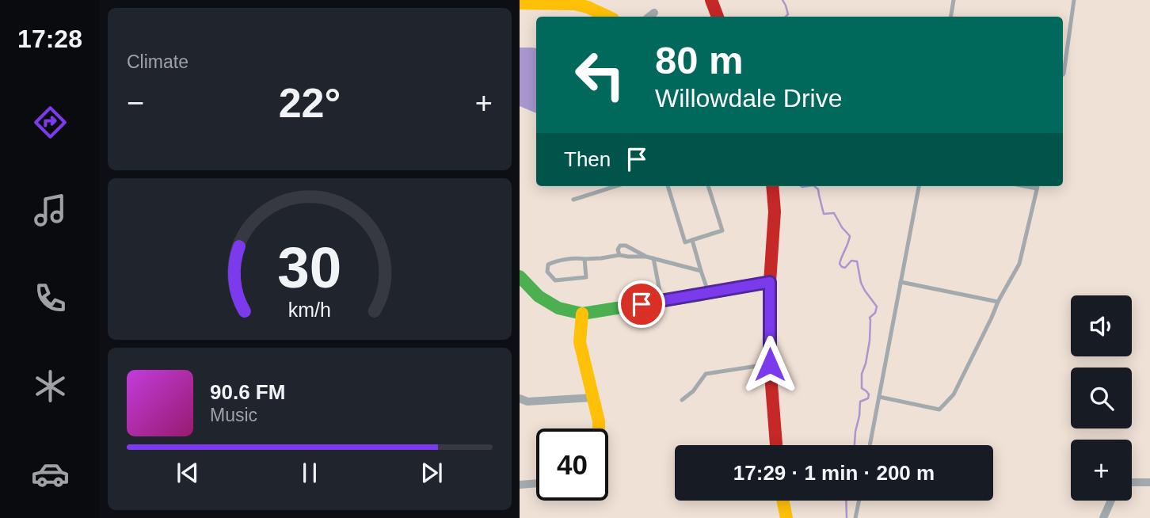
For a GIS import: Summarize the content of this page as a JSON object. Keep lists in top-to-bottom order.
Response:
{
  "page": {
    "tabs": "17:28",
    "tile": "Climate",
    "turn": ["80 m", "Willowdale Drive"],
    "heat": ["−", "22°", "+"],
    "then": "Then",
    "map_buttons": "+",
    "song": ["90.6 FM", "Music"],
    "limit": "40",
    "trip": "17:29 · 1 min · 200 m",
    "gauge": ["30", "km/h"]
  }
}
